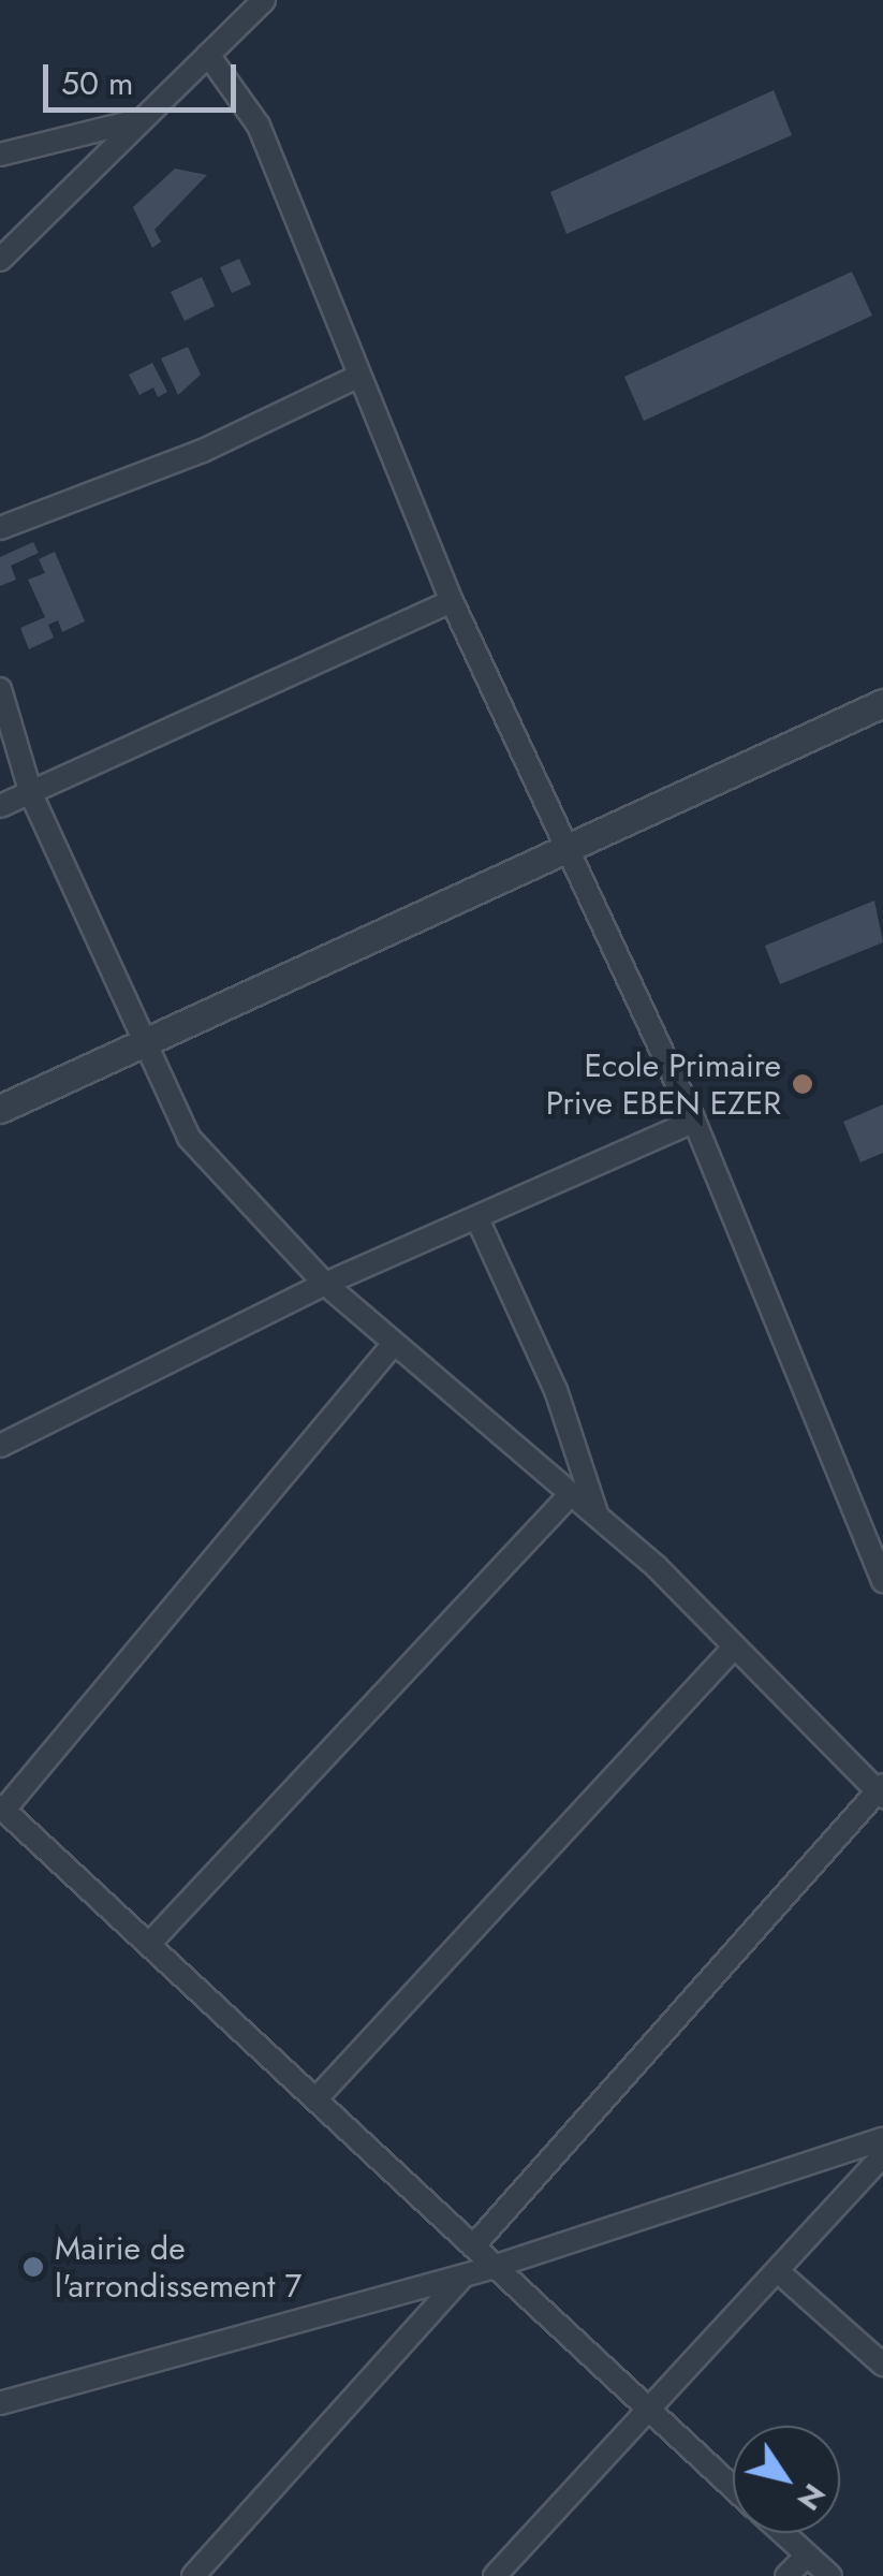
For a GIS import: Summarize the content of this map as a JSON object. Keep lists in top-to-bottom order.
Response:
{
  "places": ["Ecole Primaire Prive EBEN EZER", "Mairie de l'arrondissement 7"],
  "scale_bar": "50 m",
  "north": "bottom right"
}
